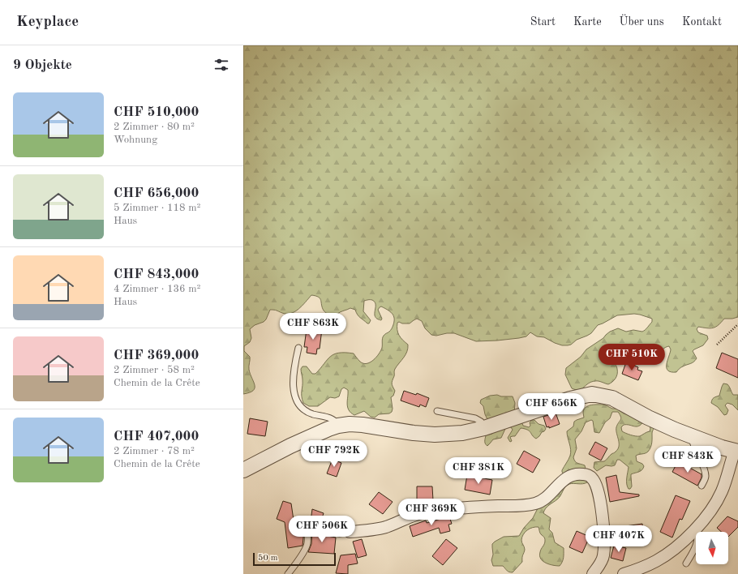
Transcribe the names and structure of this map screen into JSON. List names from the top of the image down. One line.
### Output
{"scale_bar":"50 m","north":"bottom","page":{"header":"Keyplace","nav":["Start","Karte","Über uns","Kontakt"],"heading":"9 Objekte","list":[{"name":"CHF 510,000","note":"2 Zimmer · 80 m² · Wohnung"},{"name":"CHF 656,000","note":"5 Zimmer · 118 m² · Haus"},{"name":"CHF 843,000","note":"4 Zimmer · 136 m² · Haus"},{"name":"CHF 369,000","note":"2 Zimmer · 58 m² · Chemin de la Crête"},{"name":"CHF 407,000","note":"2 Zimmer · 78 m² · Chemin de la Crête"}],"price":["CHF 863K","CHF 510K","CHF 656K","CHF 792K","CHF 843K","CHF 381K","CHF 369K","CHF 506K","CHF 407K"],"scale":"50 m"}}
